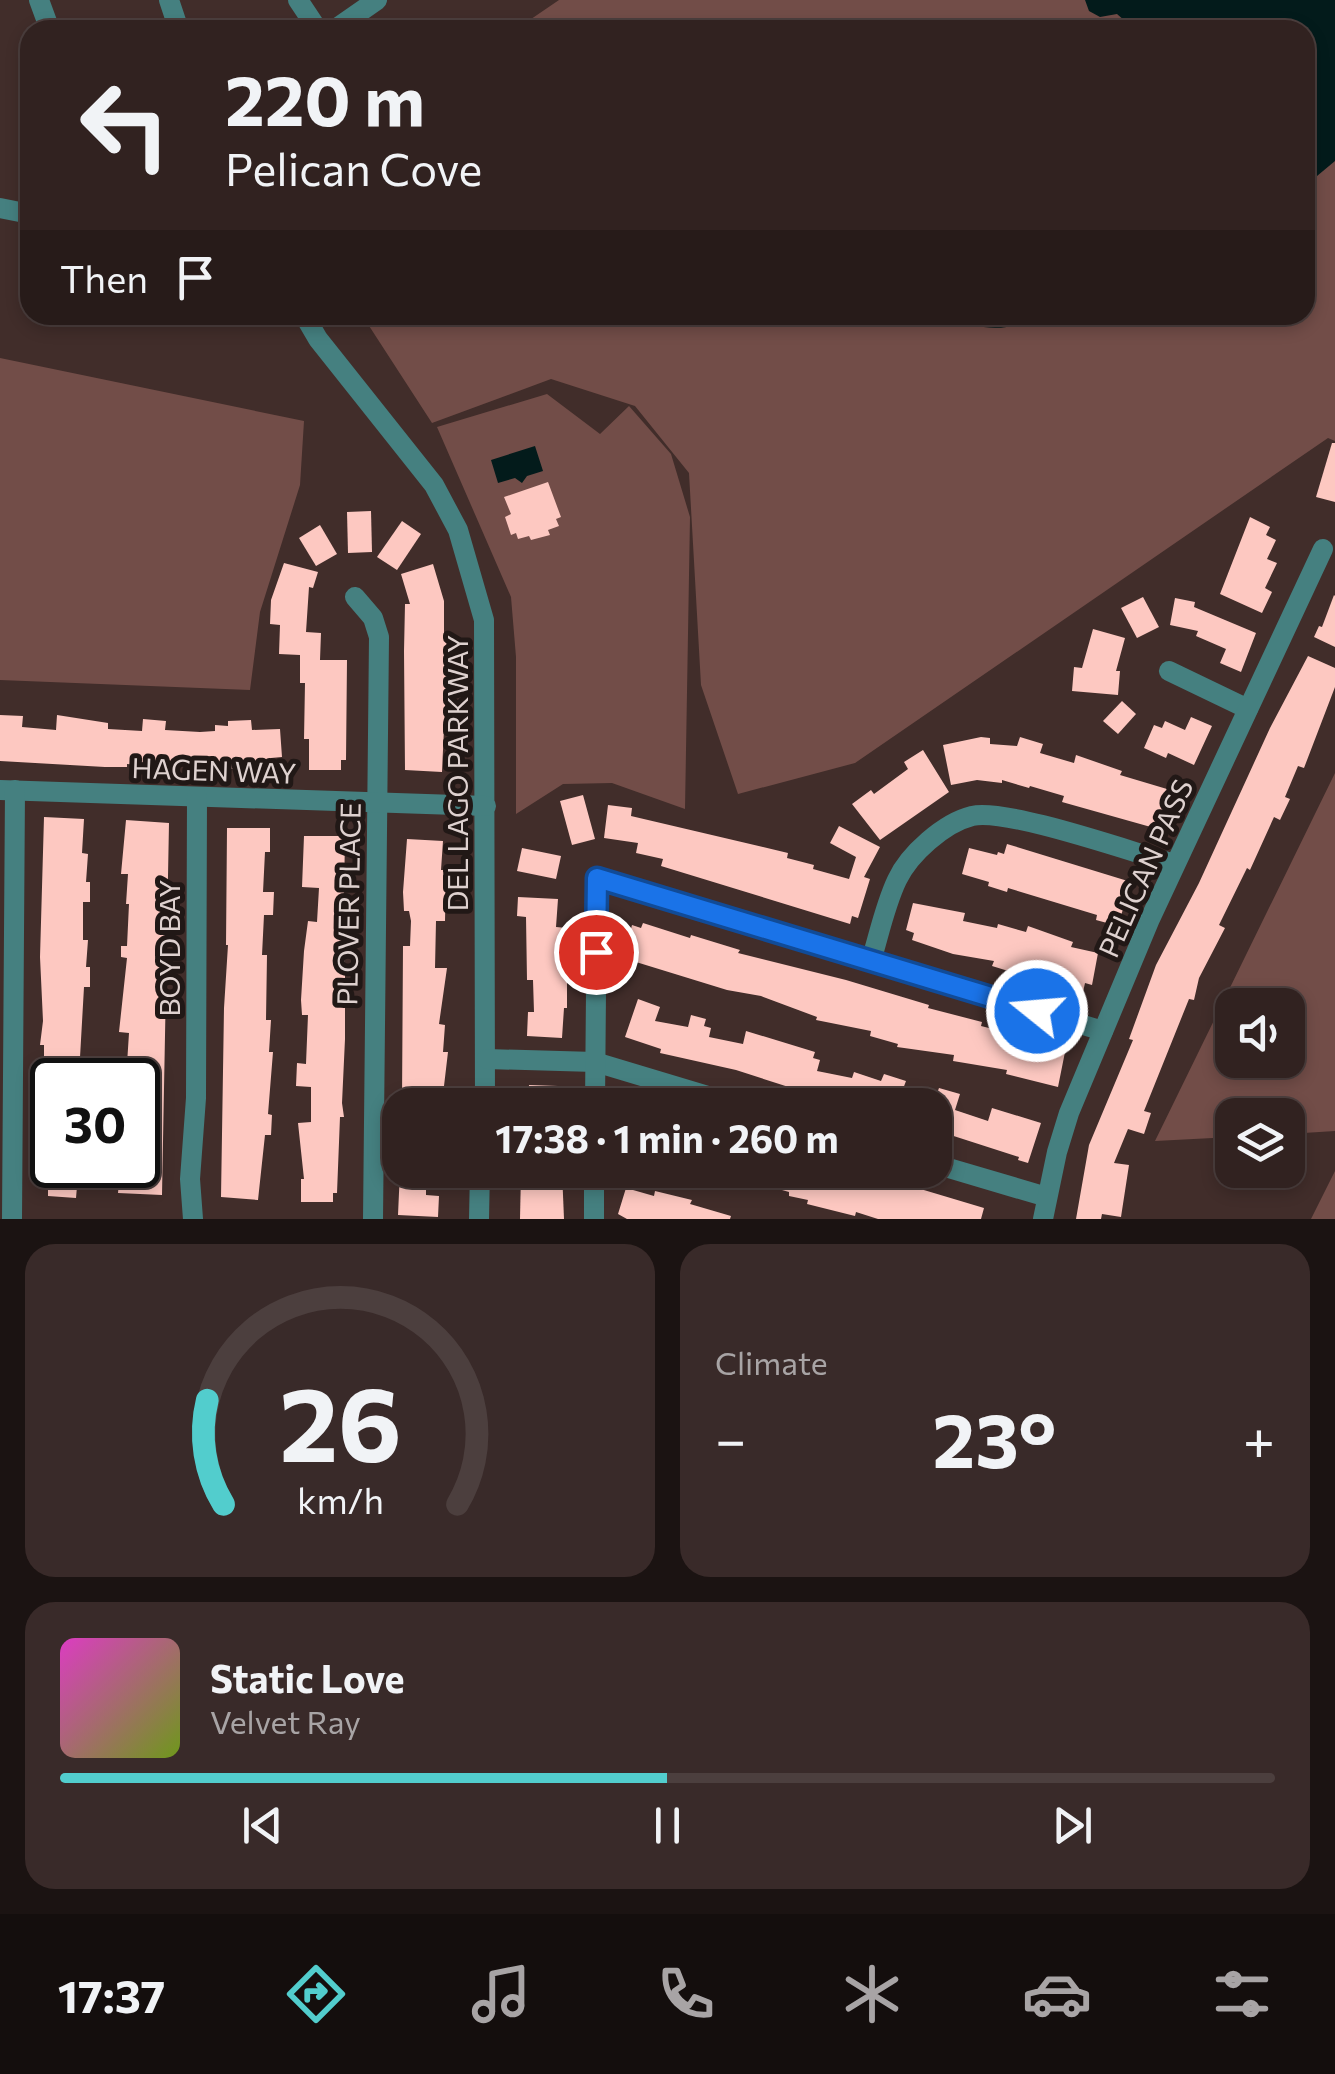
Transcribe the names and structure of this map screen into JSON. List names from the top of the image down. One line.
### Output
{"streets":{"street":["HAGEN WAY","DEL LAGO PARKWAY","PELICAN PASS","PLOVER PLACE","BOYD BAY"]},"crossings":[["HAGEN WAY","DEL LAGO PARKWAY"],["HAGEN WAY","PLOVER PLACE"],["HAGEN WAY","BOYD BAY"]],"page":{"turn":["220 m","Pelican Cove"],"then":"Then","limit":"30","trip":"17:38 · 1 min · 260 m","tile":"Climate","heat":["−","23°","+"],"song":["Static Love","Velvet Ray"],"tabs":"17:37","gauge":["26","km/h"]}}
